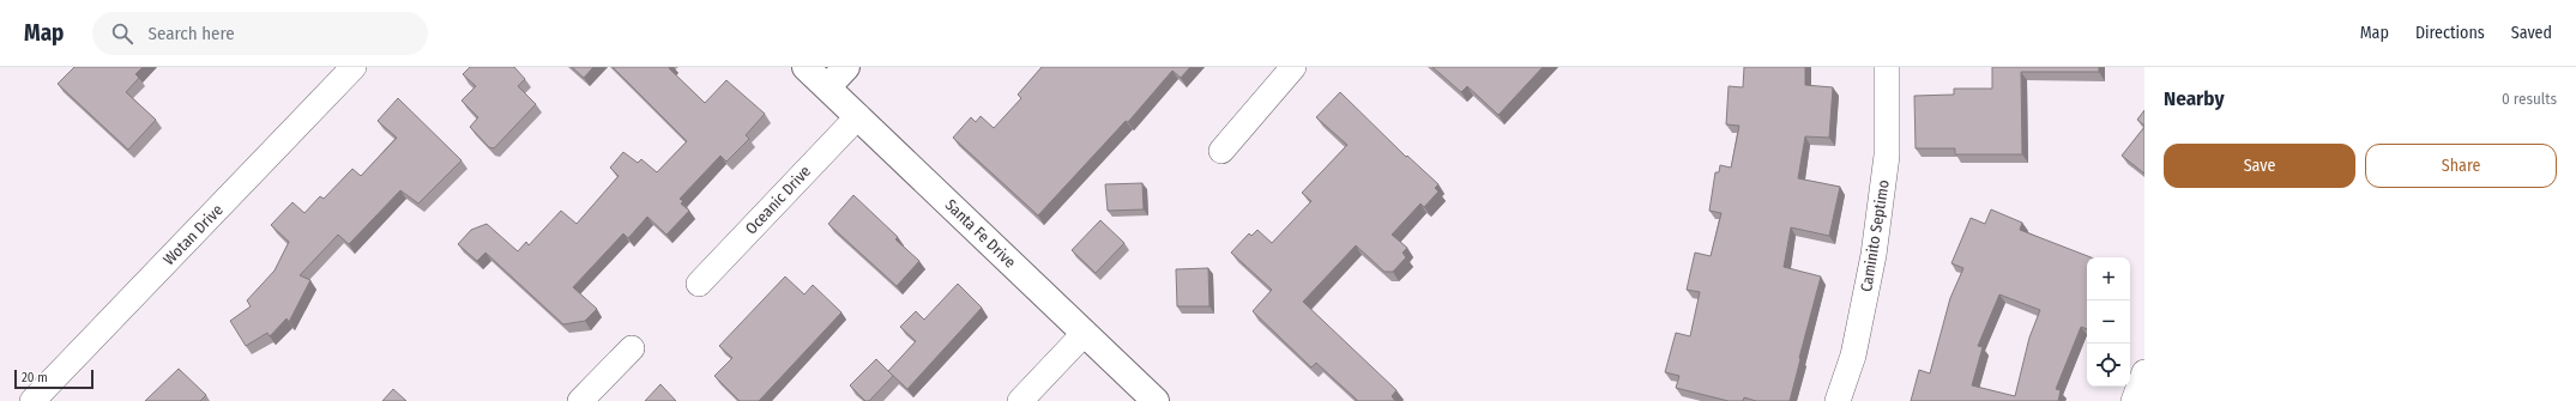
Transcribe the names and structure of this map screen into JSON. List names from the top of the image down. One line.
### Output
{"streets":{"main road":["Santa Fe Drive"],"street":["Oceanic Drive","Wotan Drive","Caminito Septimo"]},"crossings":[["Oceanic Drive","Santa Fe Drive"]],"scale_bar":"20 m","page":{"header":"Map","search":"Search here","nav":["Map","Directions","Saved"],"heading":["Nearby","0 results"],"buttons":["Save","Share"],"map_buttons":["+","−"],"scale":"20 m"}}
